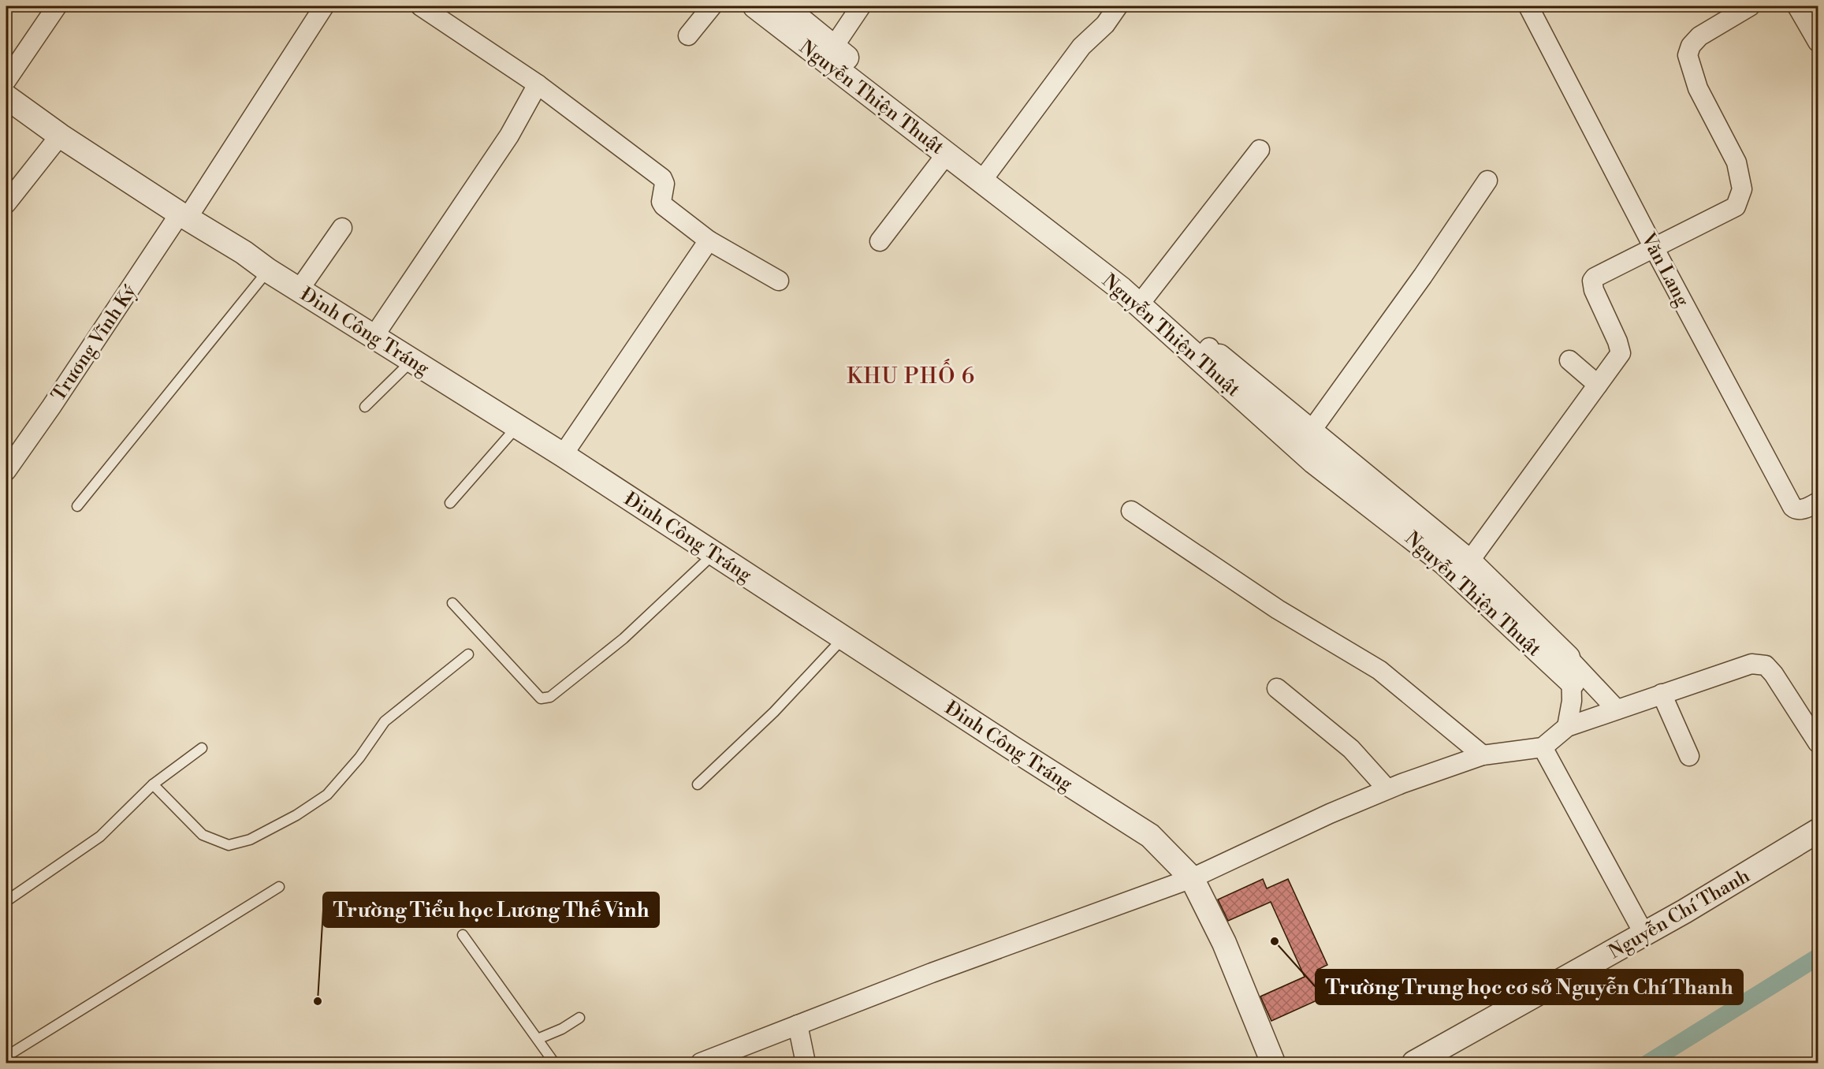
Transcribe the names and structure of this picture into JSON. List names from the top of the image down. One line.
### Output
{"streets":{"street":["Nguyễn Thiện Thuật","Văn Lang","Đinh Công Tráng","Trương Vĩnh Ký","Nguyễn Chí Thanh"]},"crossings":[["Đinh Công Tráng","Trương Vĩnh Ký"]],"districts":["KHU PHỐ 6"],"places":["Trường Trung học cơ sở Nguyễn Chí Thanh","Trường Tiểu học Lương Thế Vinh"]}
